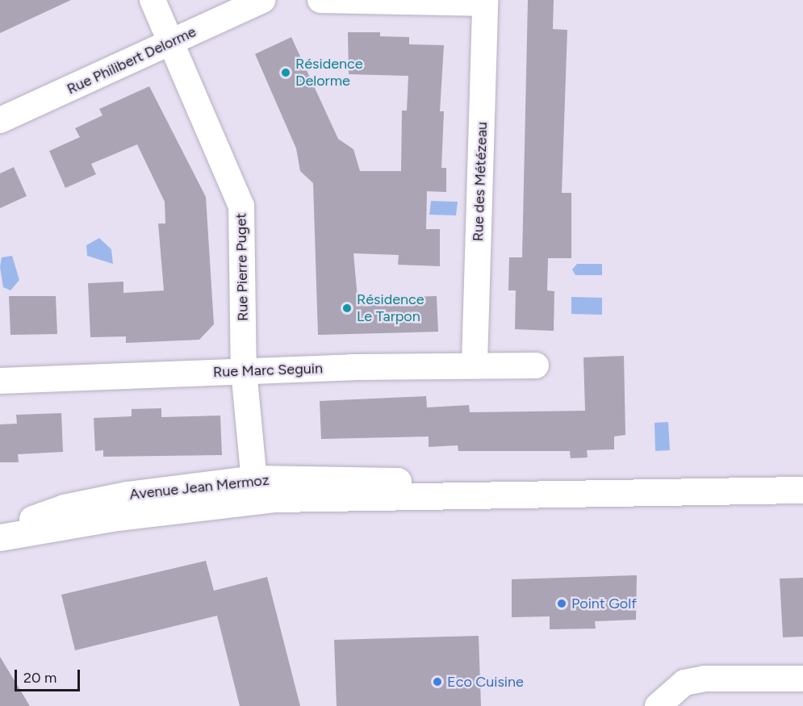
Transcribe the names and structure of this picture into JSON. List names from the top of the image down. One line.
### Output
{"streets":{"street":["Rue Philibert Delorme","Rue des Métézeau","Rue Pierre Puget","Rue Marc Seguin","Avenue Jean Mermoz"]},"crossings":[["Rue Philibert Delorme","Rue Pierre Puget"],["Rue des Métézeau","Rue Marc Seguin"],["Rue Pierre Puget","Rue Marc Seguin"],["Rue Pierre Puget","Avenue Jean Mermoz"]],"places":["Résidence Delorme","Résidence Le Tarpon","Point Golf","Eco Cuisine"],"scale_bar":"20 m"}
